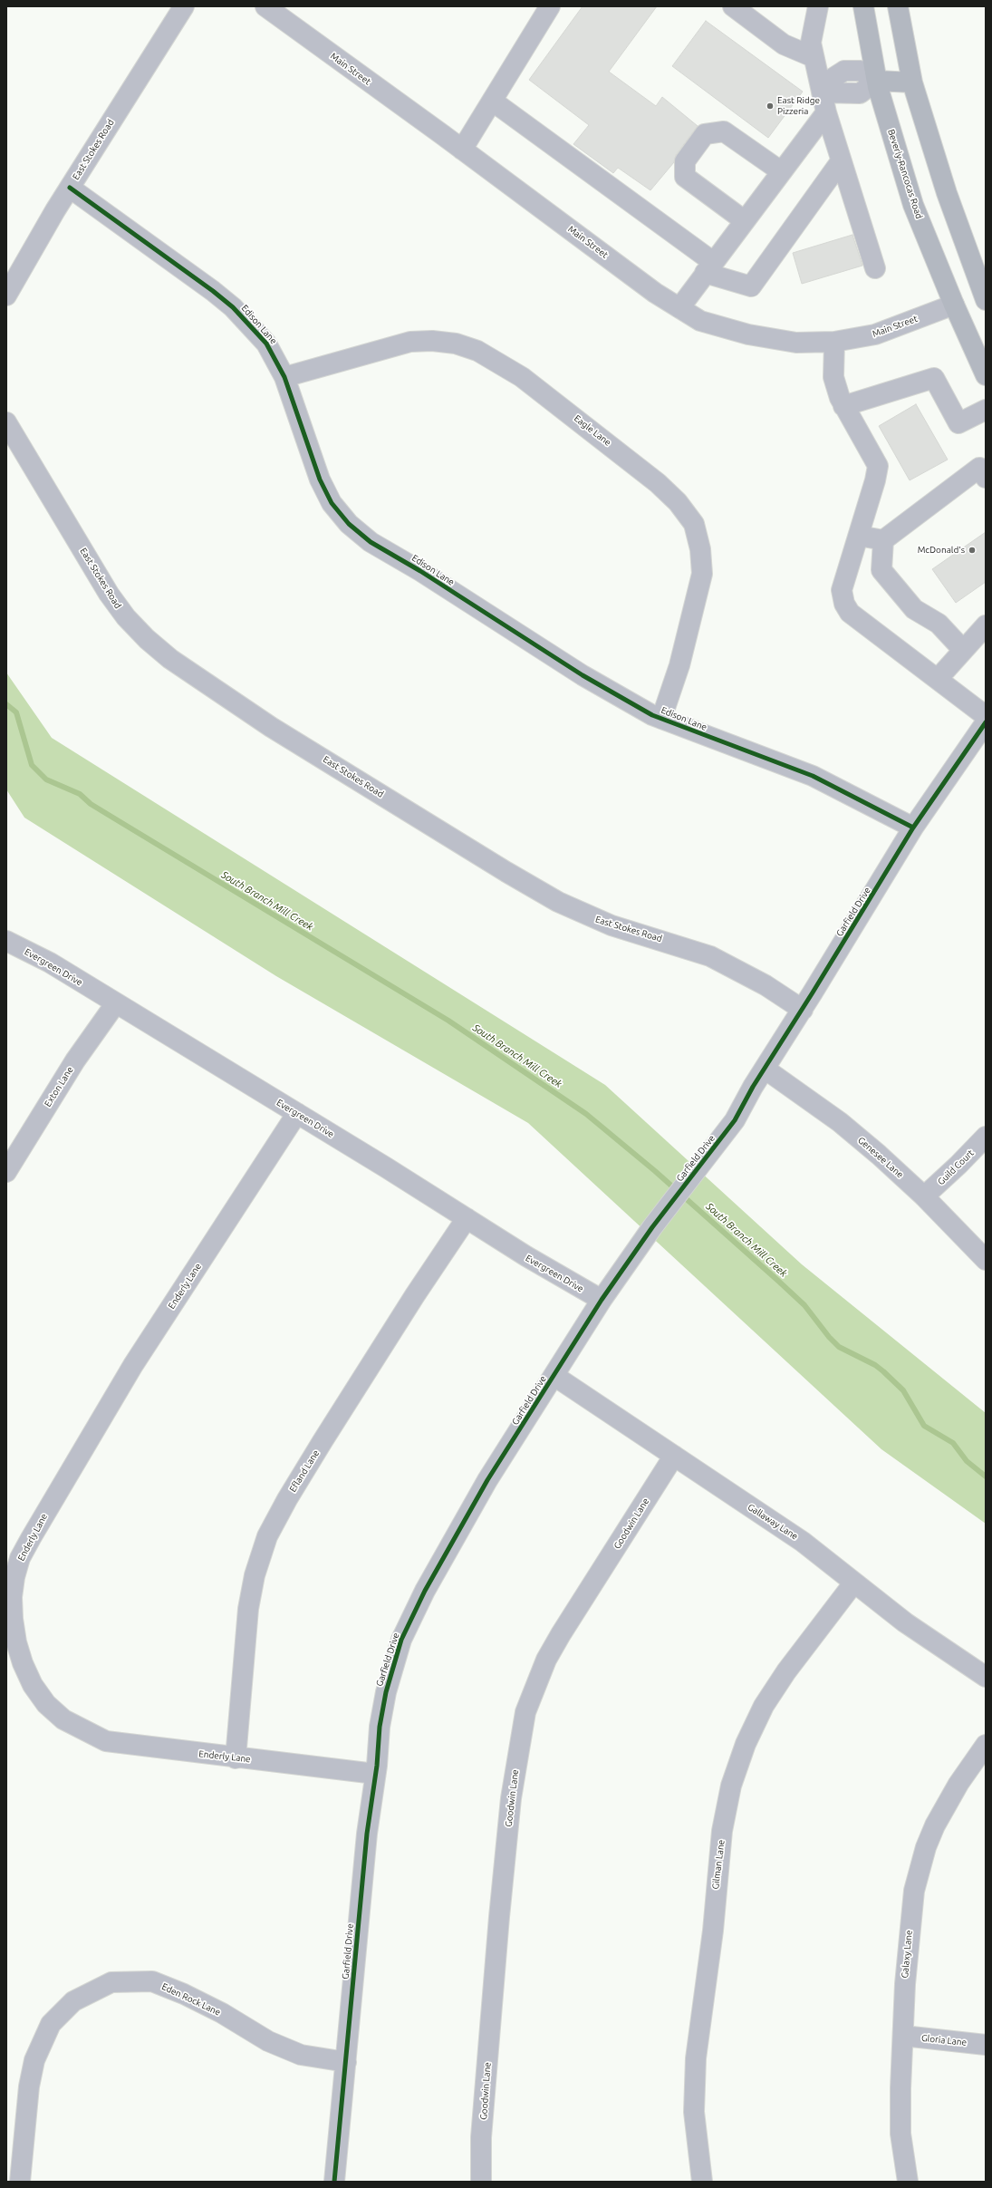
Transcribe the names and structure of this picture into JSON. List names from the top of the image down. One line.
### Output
{"streets":{"main road":["Beverly-Rancocas Road"],"street":["Main Street","East Stokes Road","Edison Lane","Eagle Lane","Garfield Drive","Evergreen Drive","Exton Lane","Genesee Lane","Guild Court","Enderly Lane","Efland Lane","Gallaway Lane","Goodwin Lane","Gilman Lane","Galaxy Lane","Eden Rock Lane","Gloria Lane"]},"crossings":[["Main Street","Beverly-Rancocas Road"],["East Stokes Road","Edison Lane"],["East Stokes Road","Garfield Drive"],["Edison Lane","Eagle Lane"],["Edison Lane","Garfield Drive"],["Garfield Drive","Evergreen Drive"],["Garfield Drive","Genesee Lane"],["Garfield Drive","Enderly Lane"],["Garfield Drive","Gallaway Lane"],["Garfield Drive","Eden Rock Lane"],["Evergreen Drive","Exton Lane"],["Evergreen Drive","Enderly Lane"],["Evergreen Drive","Efland Lane"],["Genesee Lane","Guild Court"],["Enderly Lane","Efland Lane"],["Gallaway Lane","Goodwin Lane"],["Gallaway Lane","Gilman Lane"],["Galaxy Lane","Gloria Lane"]],"water":["South Branch Mill Creek"],"places":["East Ridge Pizzeria","McDonald's"]}
